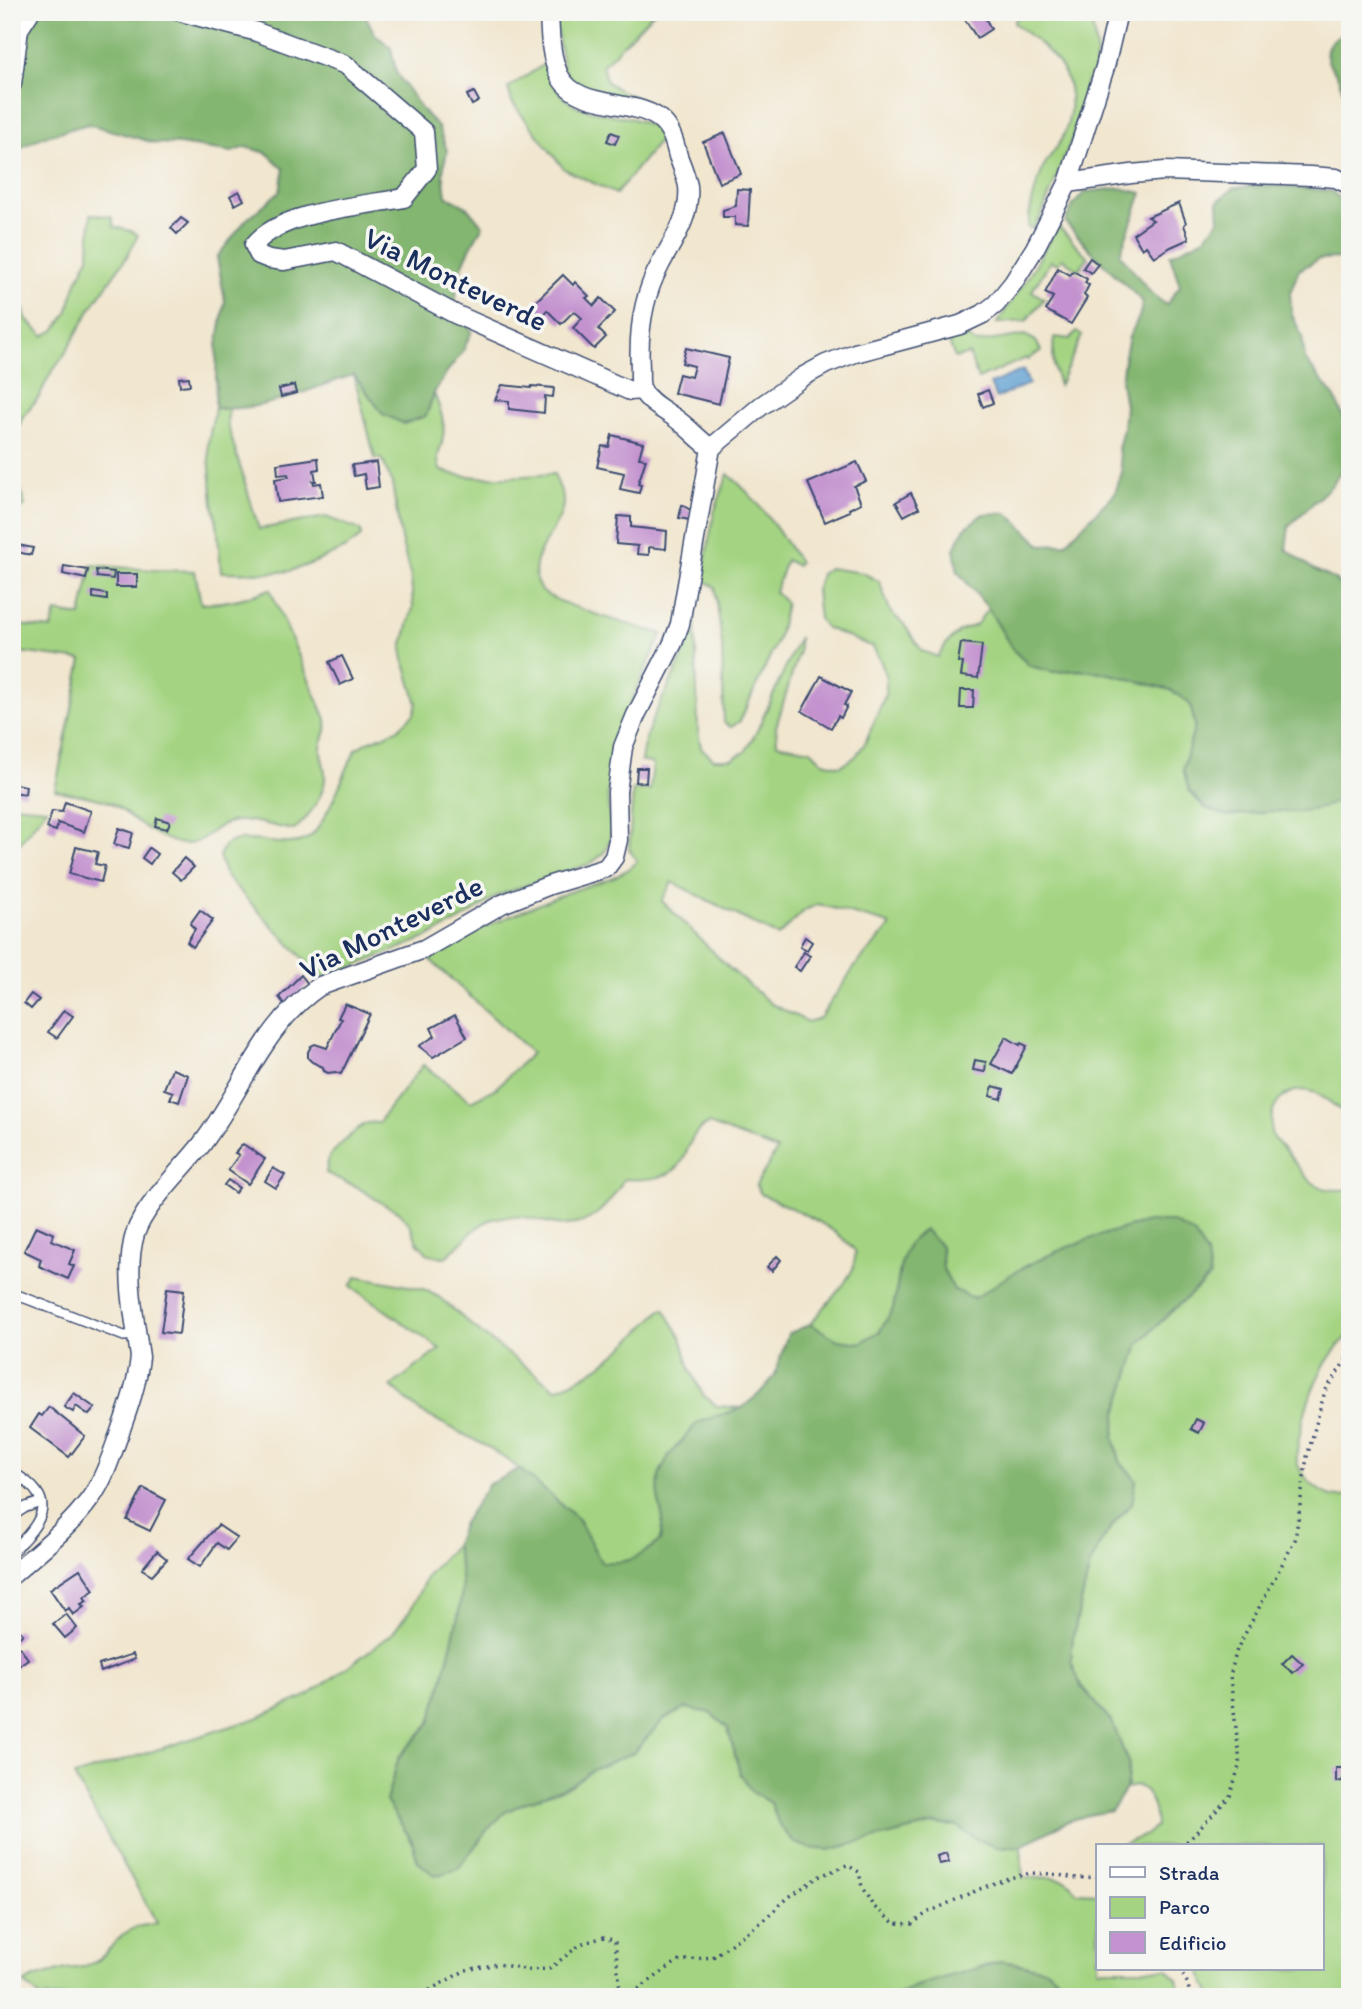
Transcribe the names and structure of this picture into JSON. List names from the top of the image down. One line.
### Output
{"streets":{"street":["Via Monteverde"]},"legend":["Strada","Parco","Edificio"]}
